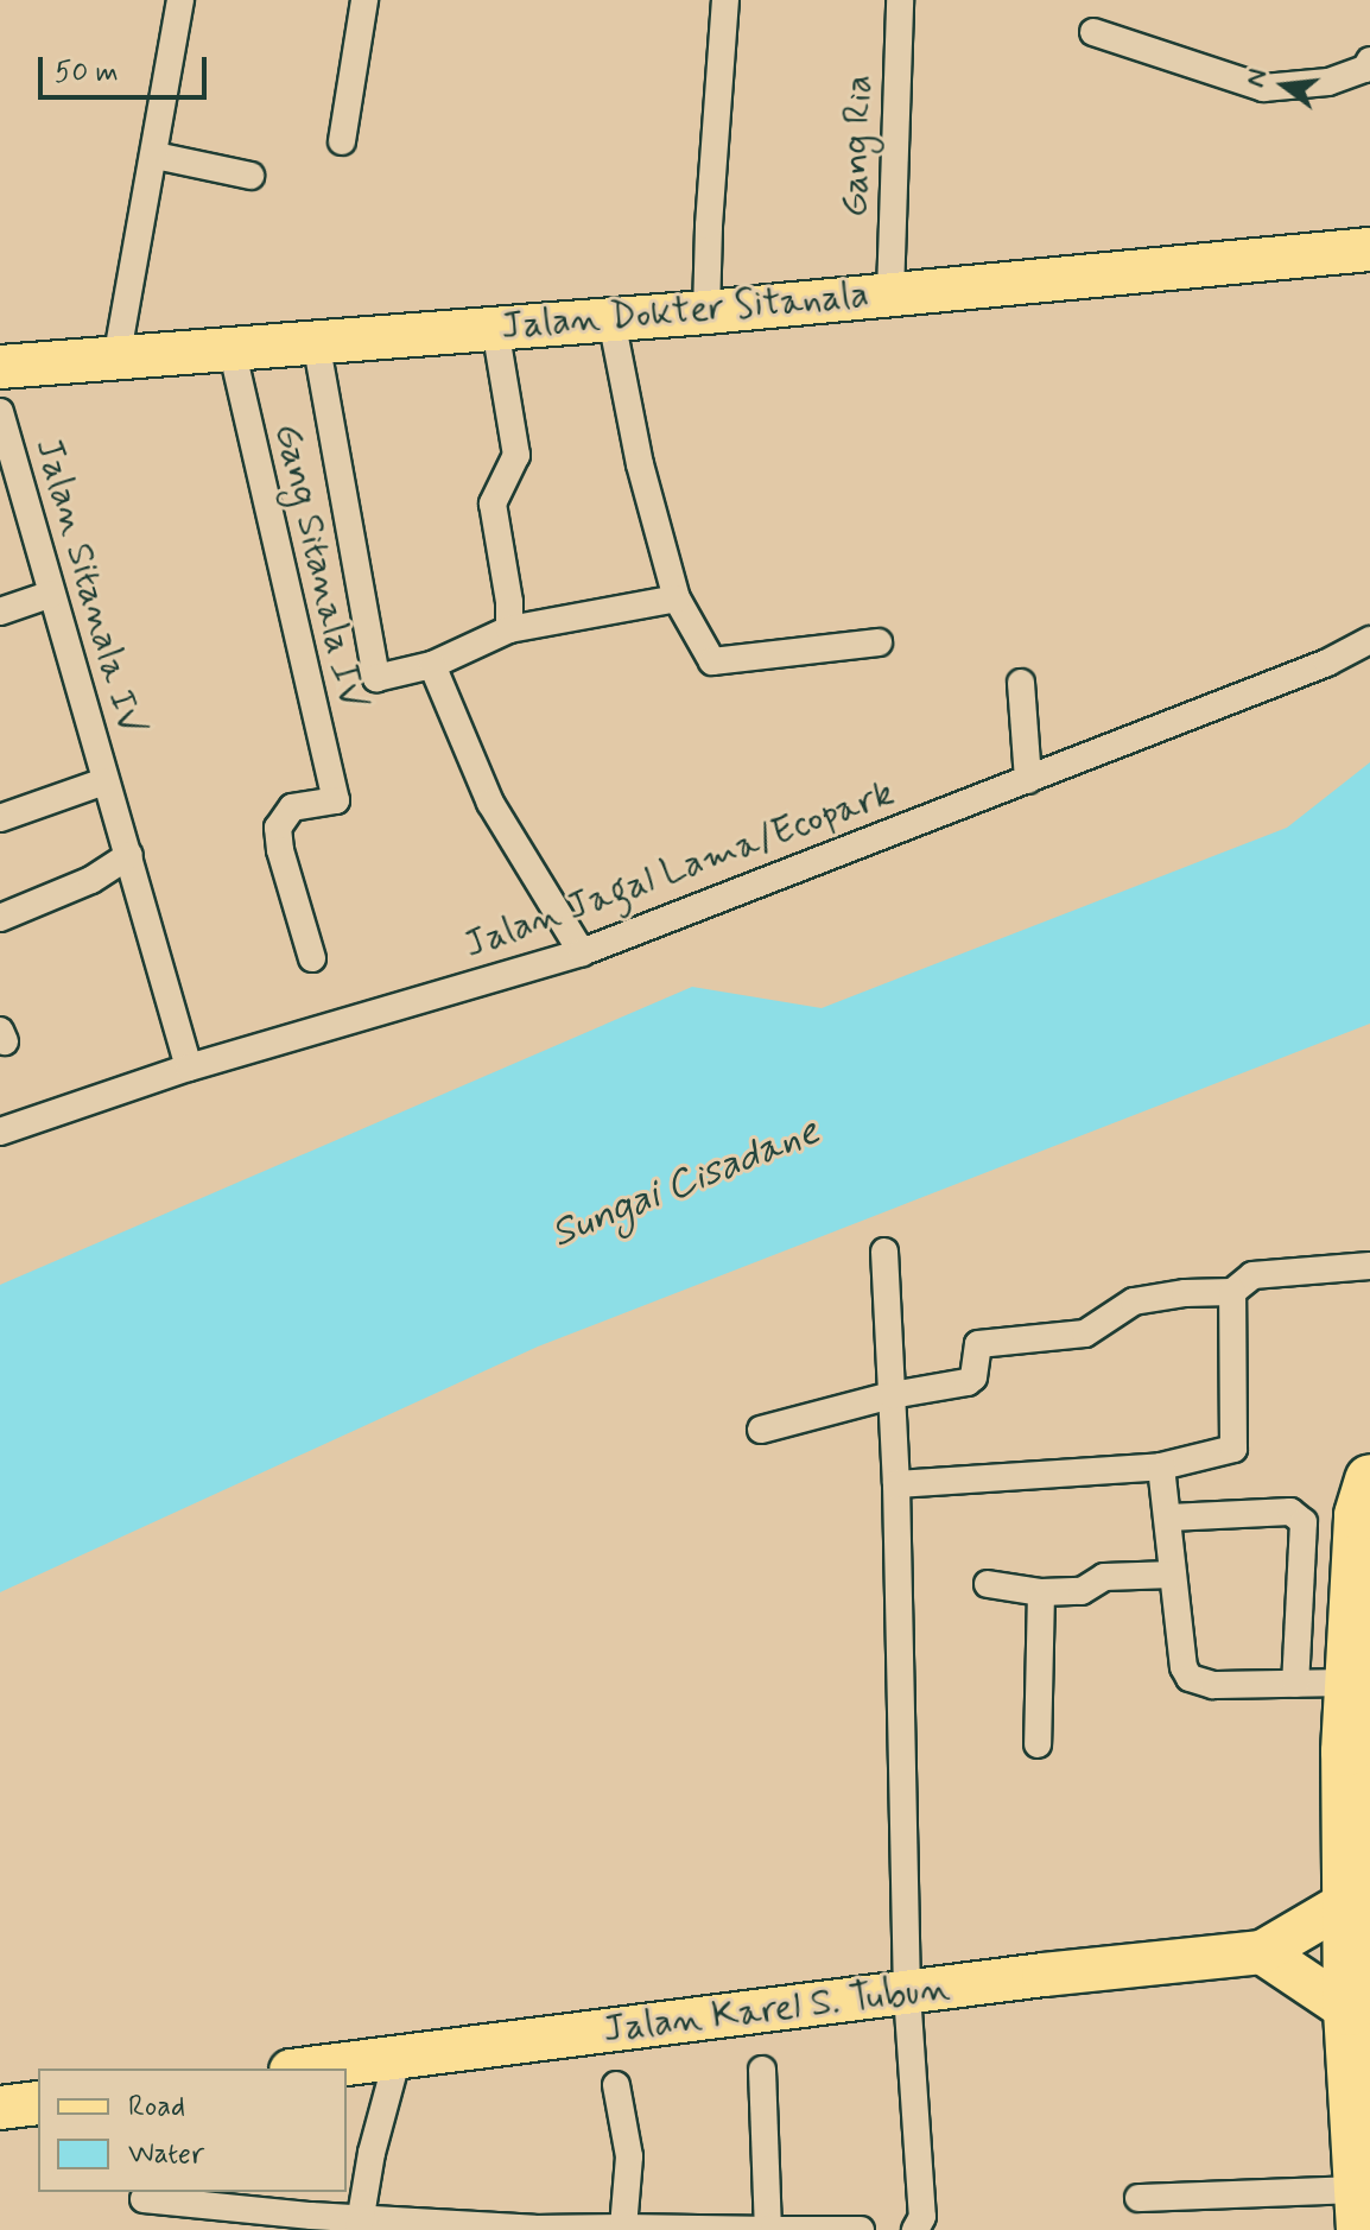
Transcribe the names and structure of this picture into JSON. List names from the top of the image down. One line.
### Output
{"streets":{"main road":["Jalan Dokter Sitanala","Jalan Karel S. Tubun"],"street":["Gang Ria","Gang Sitanala IV","Jalan Sitanala IV","Jalan Jagal Lama/Ecopark"]},"crossings":[["Gang Ria","Jalan Dokter Sitanala"],["Jalan Dokter Sitanala","Gang Sitanala IV"],["Jalan Sitanala IV","Jalan Jagal Lama/Ecopark"]],"water":["Sungai Cisadane"],"legend":["Road","Water"],"scale_bar":"50 m","north":"left"}
